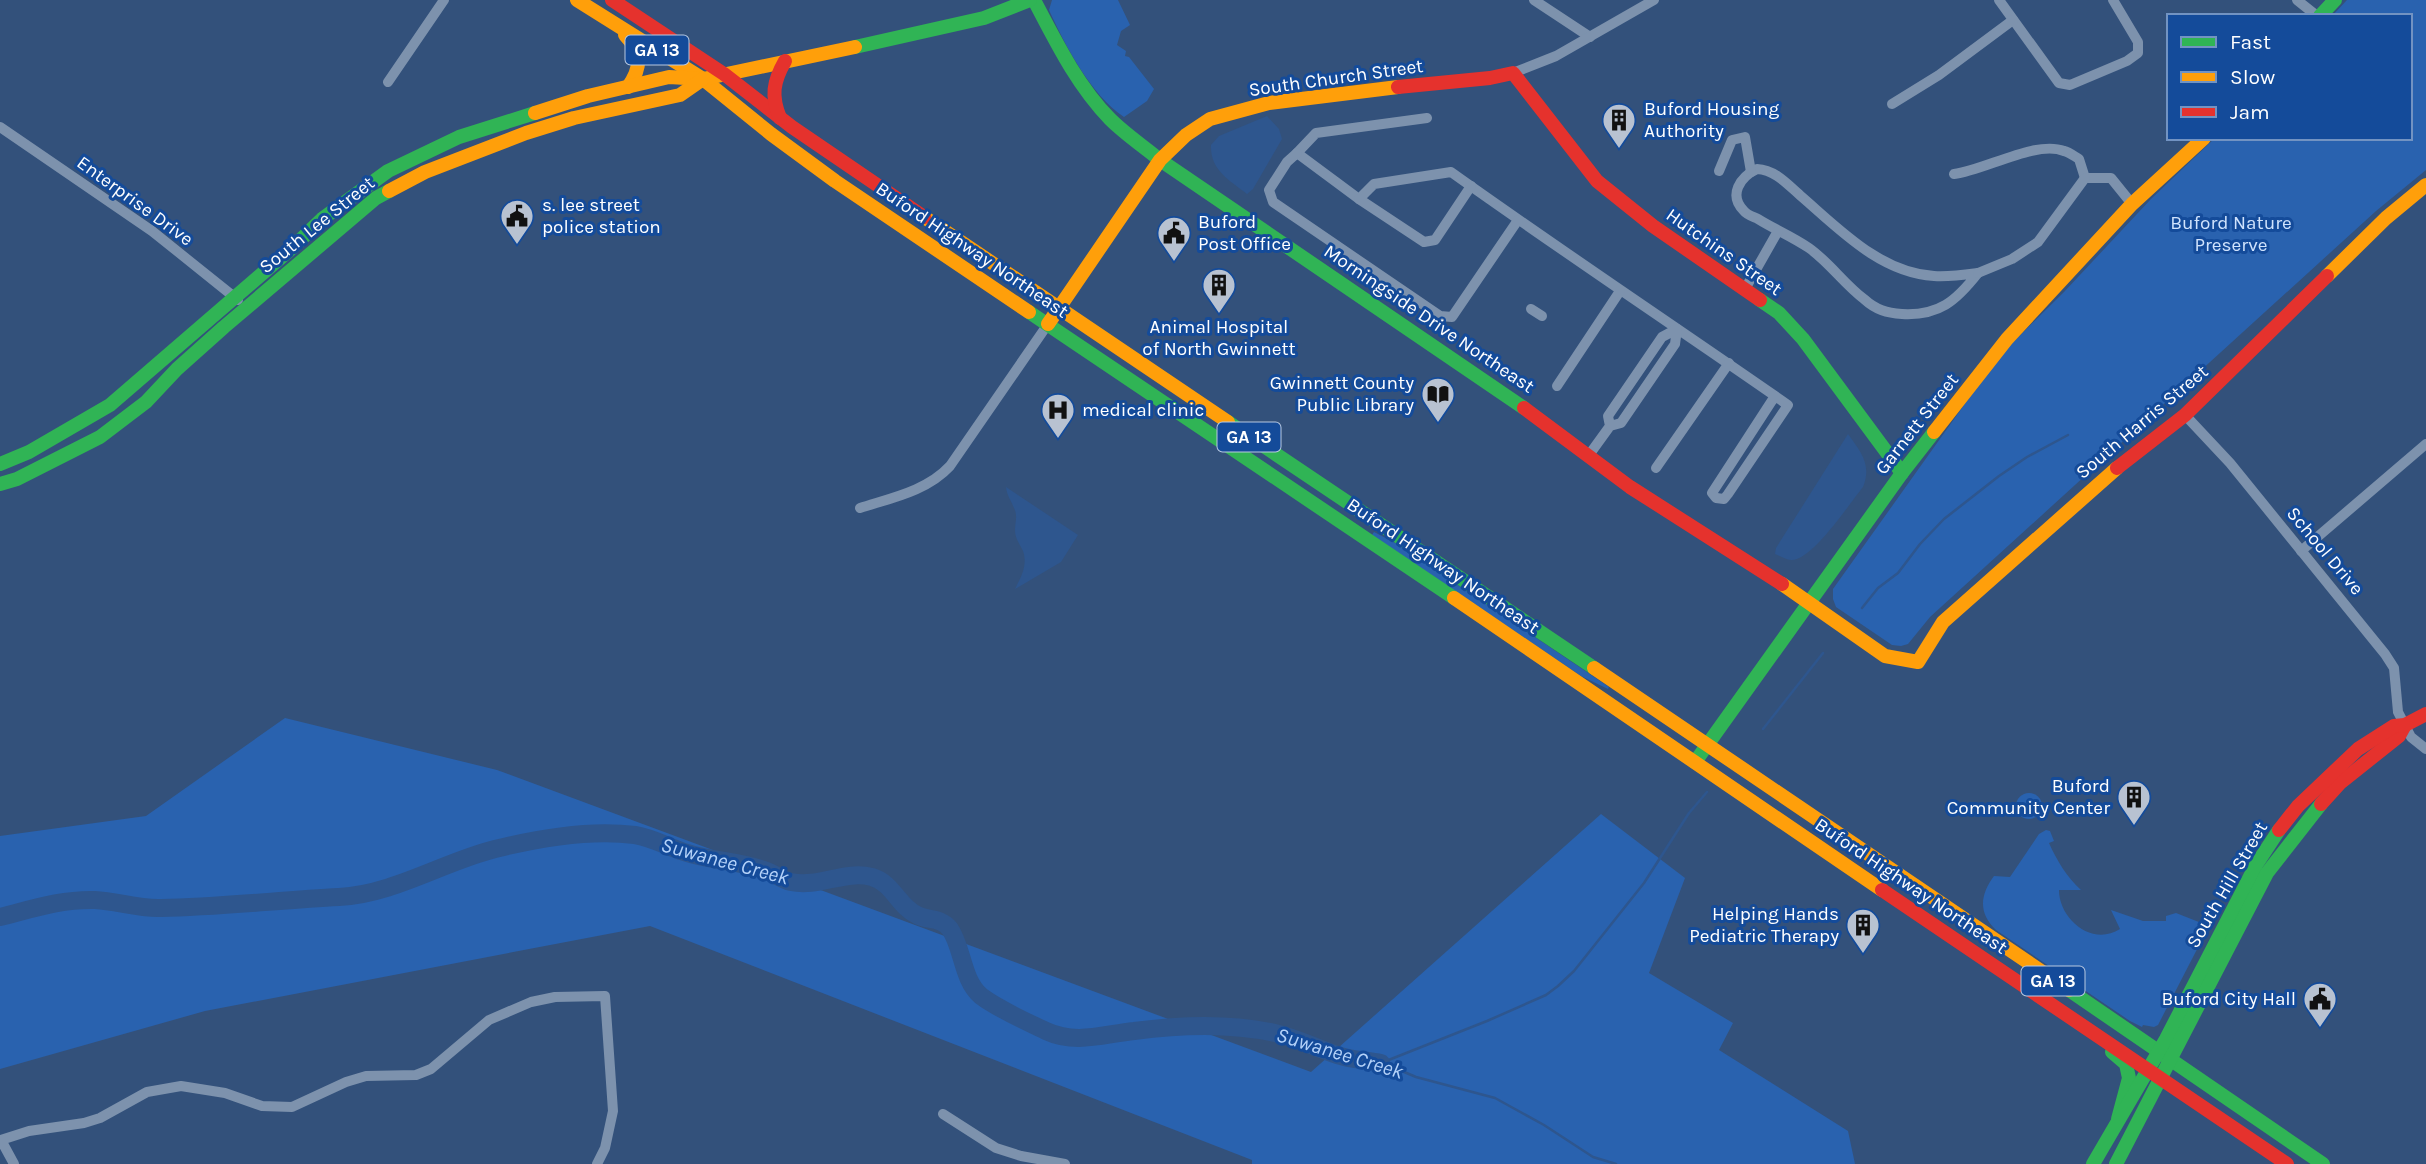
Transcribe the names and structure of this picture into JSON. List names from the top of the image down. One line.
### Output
{"streets":{"main road":["GA 13","South Church Street","South Lee Street","Buford Highway Northeast","Hutchins Street","Morningside Drive Northeast","South Harris Street","Garnett Street","South Hill Street"],"street":["Enterprise Drive","School Drive"]},"crossings":[["GA 13","South Lee Street"],["GA 13","Buford Highway Northeast"],["South Church Street","Buford Highway Northeast"],["South Church Street","Hutchins Street"],["South Church Street","Morningside Drive Northeast"],["Enterprise Drive","South Lee Street"],["South Lee Street","Buford Highway Northeast"],["South Lee Street","Morningside Drive Northeast"],["Buford Highway Northeast","Garnett Street"],["Buford Highway Northeast","South Hill Street"],["Hutchins Street","Garnett Street"],["Morningside Drive Northeast","South Harris Street"],["Morningside Drive Northeast","Garnett Street"],["South Harris Street","School Drive"],["School Drive","South Hill Street"]],"water":["Suwanee Creek"],"parks":["Buford Nature Preserve"],"places":{"building":["Buford Housing Authority","Animal Hospital of North Gwinnett","Buford Community Center","Helping Hands Pediatric Therapy"],"public building":["s. lee street police station","Buford Post Office","Buford City Hall"],"library":["Gwinnett County Public Library"],"hospital":["medical clinic"]},"legend":["Fast","Slow","Jam"]}
